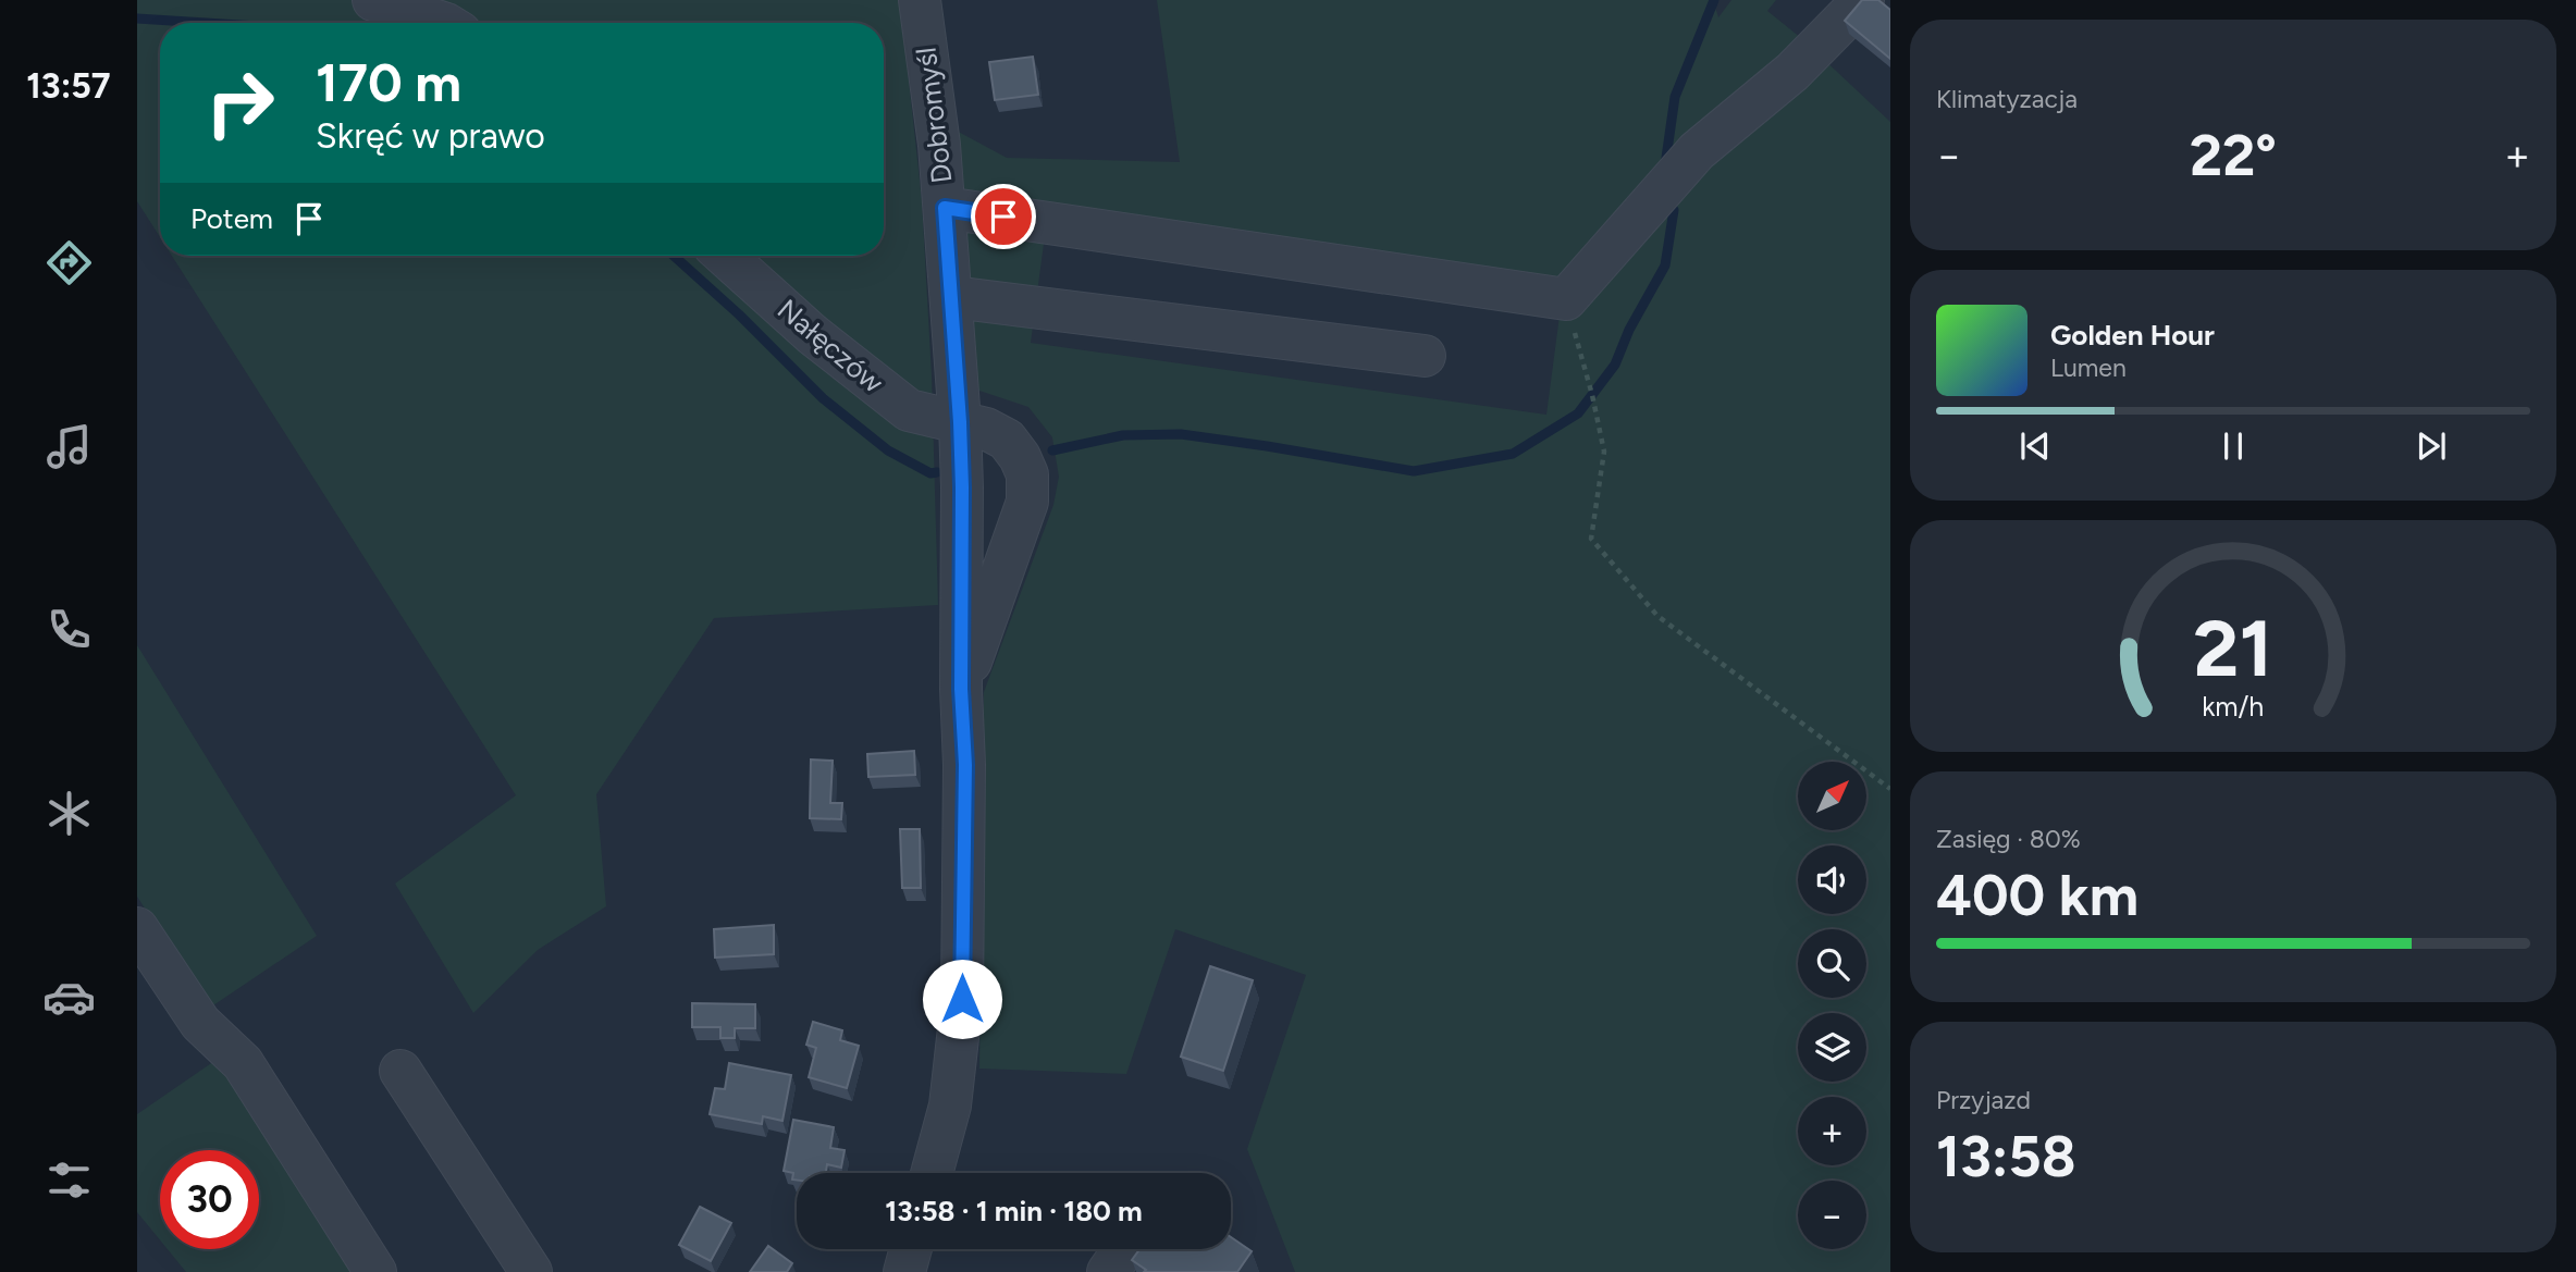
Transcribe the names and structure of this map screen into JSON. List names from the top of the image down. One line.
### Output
{"streets":{"street":["Dobromyśl","Nałęczów"]},"crossings":[["Dobromyśl","Nałęczów"]],"north":"top right","page":{"tabs":"13:57","tile":["Klimatyzacja",["Zasięg · 80%","400 km"],["Przyjazd","13:58"]],"turn":["170 m","Skręć w prawo"],"heat":["−","22°","+"],"then":"Potem","song":["Golden Hour","Lumen"],"map_buttons":["+","−"],"limit":"30","trip":"13:58 · 1 min · 180 m","gauge":["21","km/h"]}}
